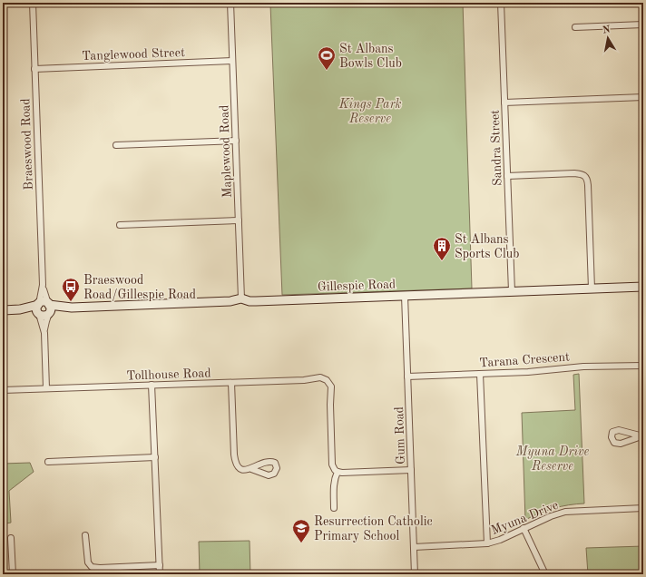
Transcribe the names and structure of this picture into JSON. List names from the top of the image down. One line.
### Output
{"streets":{"street":["Tanglewood Street","Braeswood Road","Sandra Street","Maplewood Road","Gillespie Road","Tarana Crescent","Tollhouse Road","Gum Road","Myuna Drive"]},"crossings":[["Tanglewood Street","Braeswood Road"],["Tanglewood Street","Maplewood Road"],["Braeswood Road","Gillespie Road"],["Sandra Street","Gillespie Road"],["Maplewood Road","Gillespie Road"],["Gillespie Road","Gum Road"],["Tarana Crescent","Gum Road"],["Gum Road","Myuna Drive"]],"parks":["Kings Park Reserve","Myuna Drive Reserve"],"places":{"sports":["St Albans Bowls Club"],"building":["St Albans Sports Club"],"bus stop":["Braeswood Road/Gillespie Road"],"school or university":["Resurrection Catholic Primary School"]},"north":"top"}
